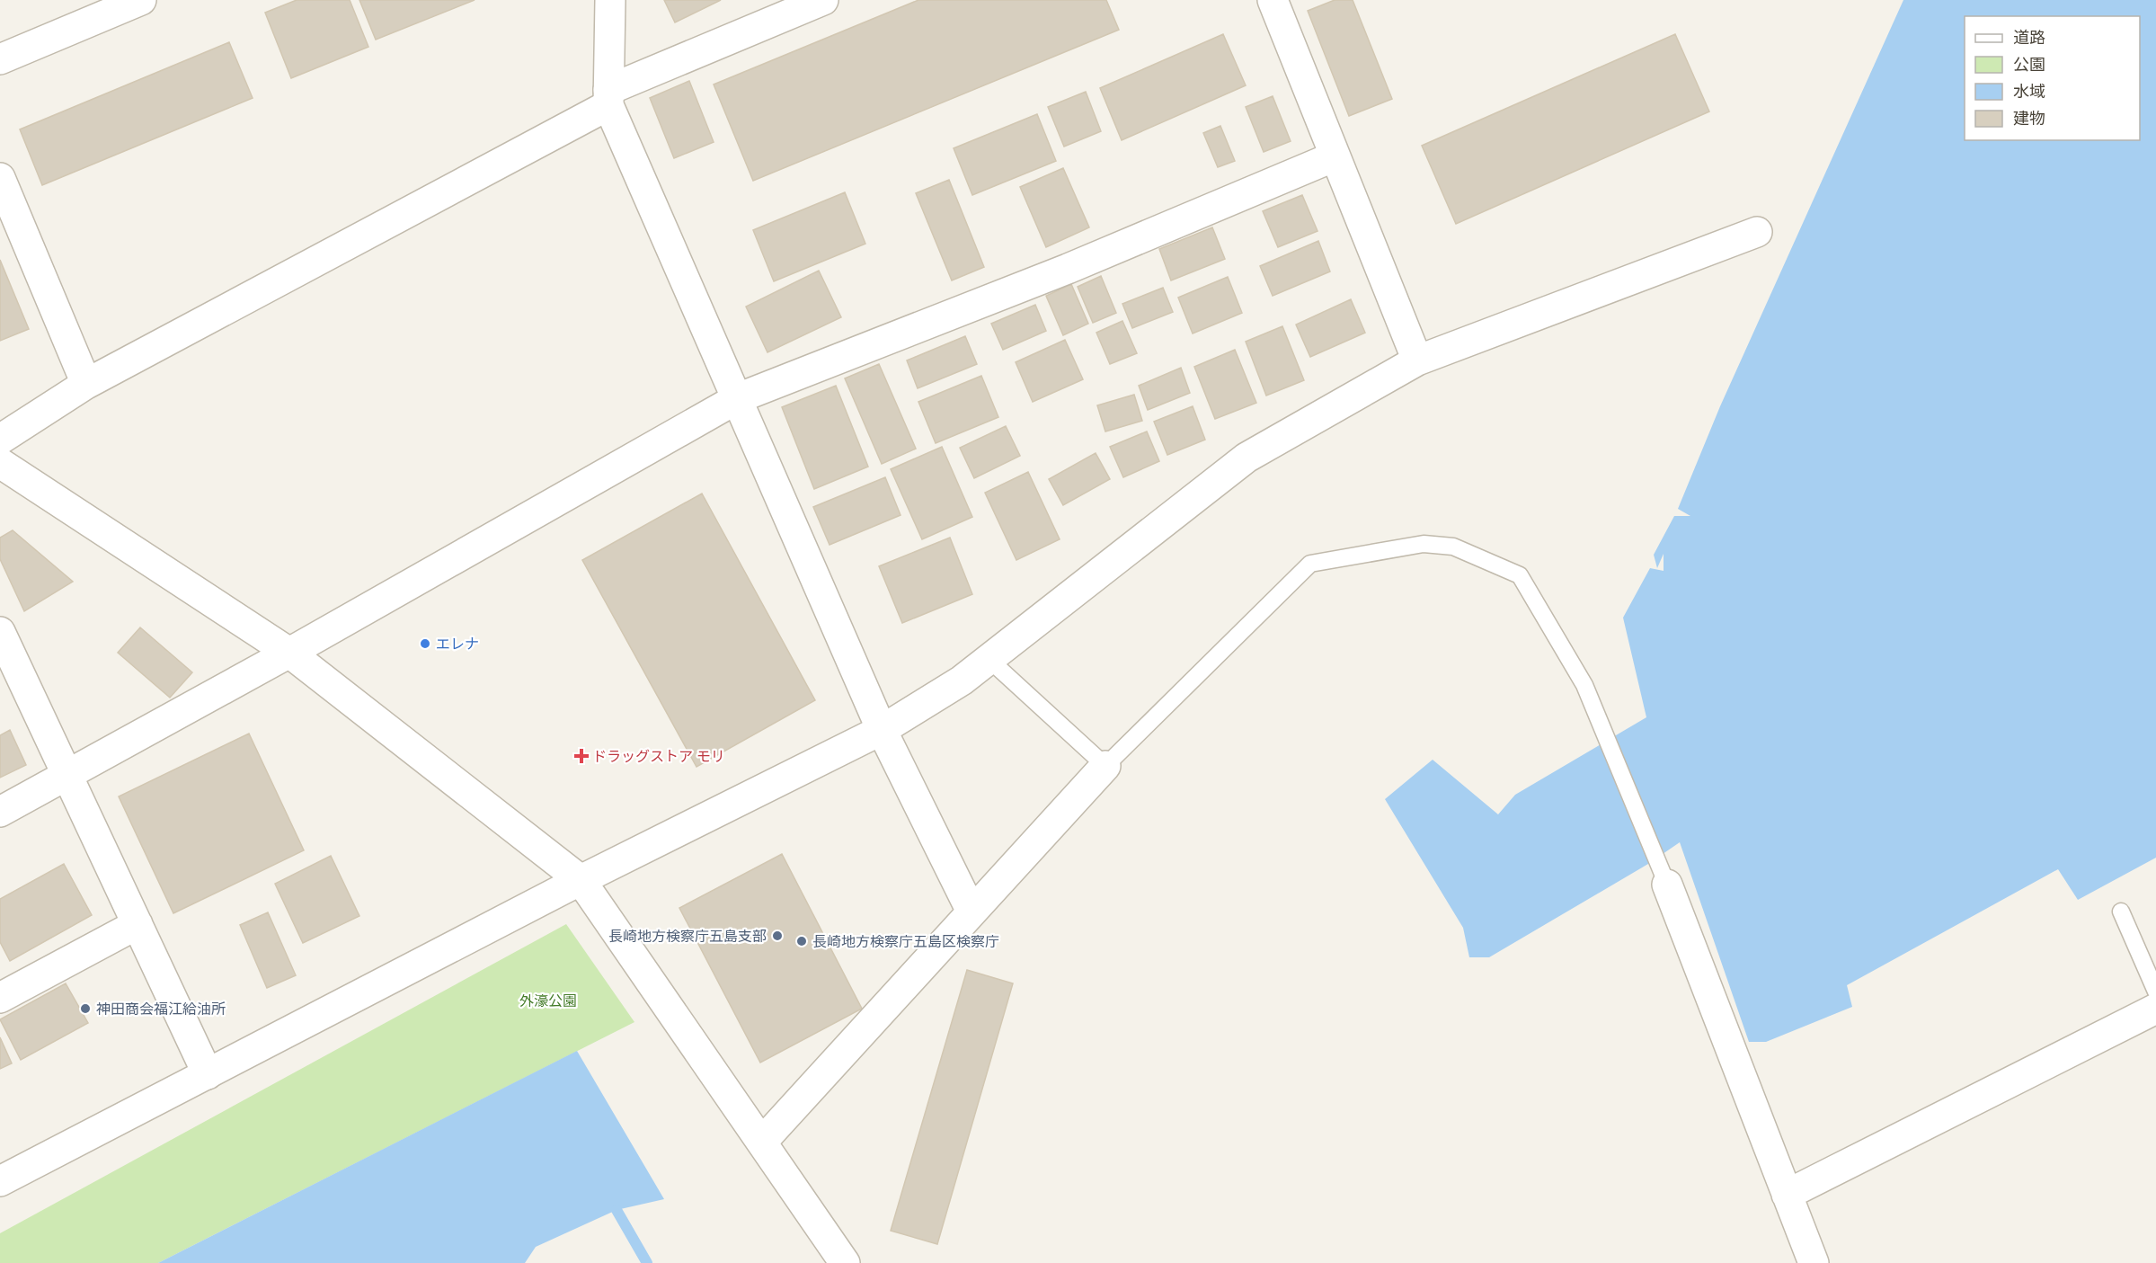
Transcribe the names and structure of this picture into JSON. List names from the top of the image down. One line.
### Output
{"parks":["外濠公園"],"places":{"other":["エレナ","長崎地方検察庁五島支部","長崎地方検察庁五島区検察庁","神田商会福江給油所"],"health":["ドラッグストア モリ"]},"legend":["道路","公園","水域","建物"]}
